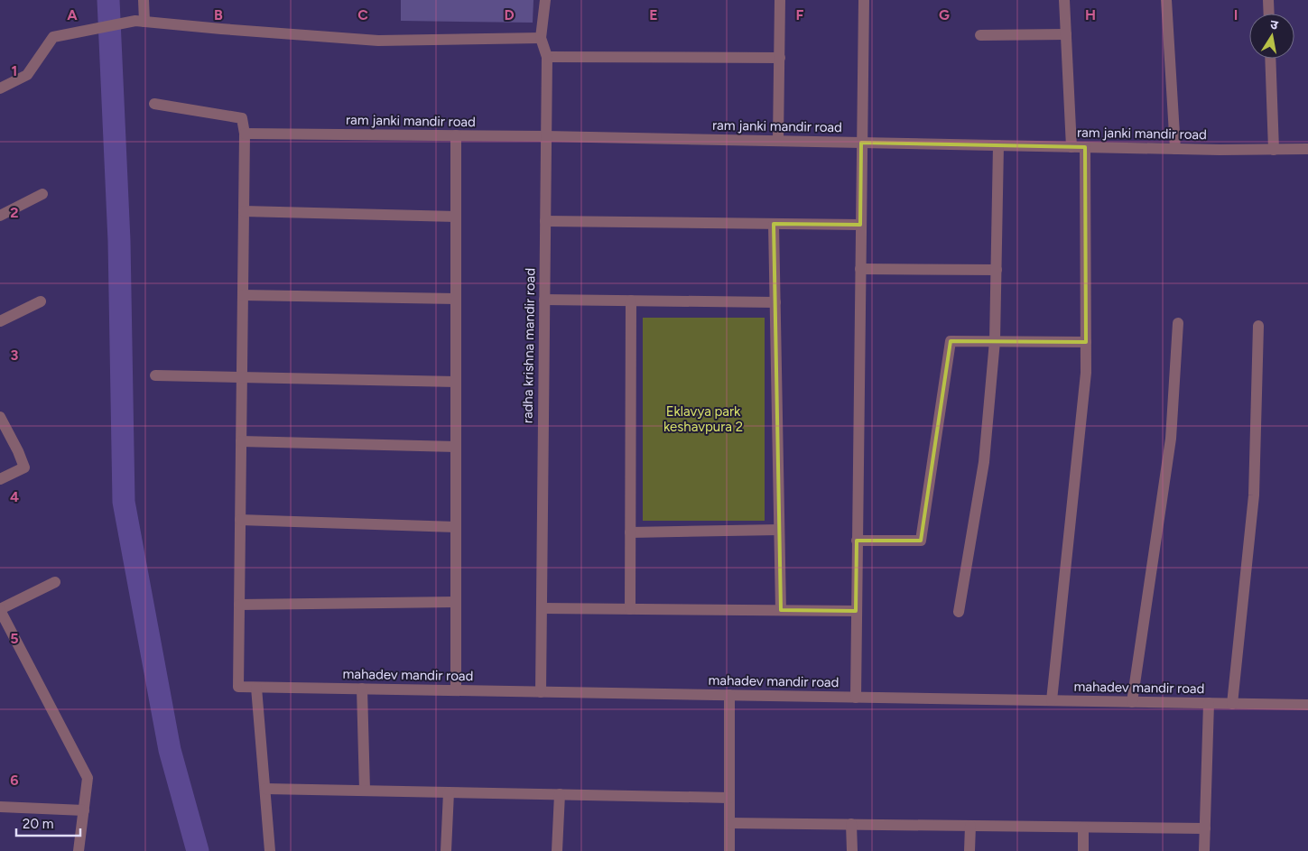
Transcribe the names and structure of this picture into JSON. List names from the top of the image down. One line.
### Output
{"streets":{"street":["ram janki mandir road","radha krishna mandir road","mahadev mandir road"]},"crossings":[["ram janki mandir road","radha krishna mandir road"],["radha krishna mandir road","mahadev mandir road"]],"parks":["Eklavya park keshavpura 2"],"scale_bar":"20 m","north":"top","grid":{"columns":["A","B","C","D","E","F","G","H","I"],"rows":["1","2","3","4","5","6"]}}
